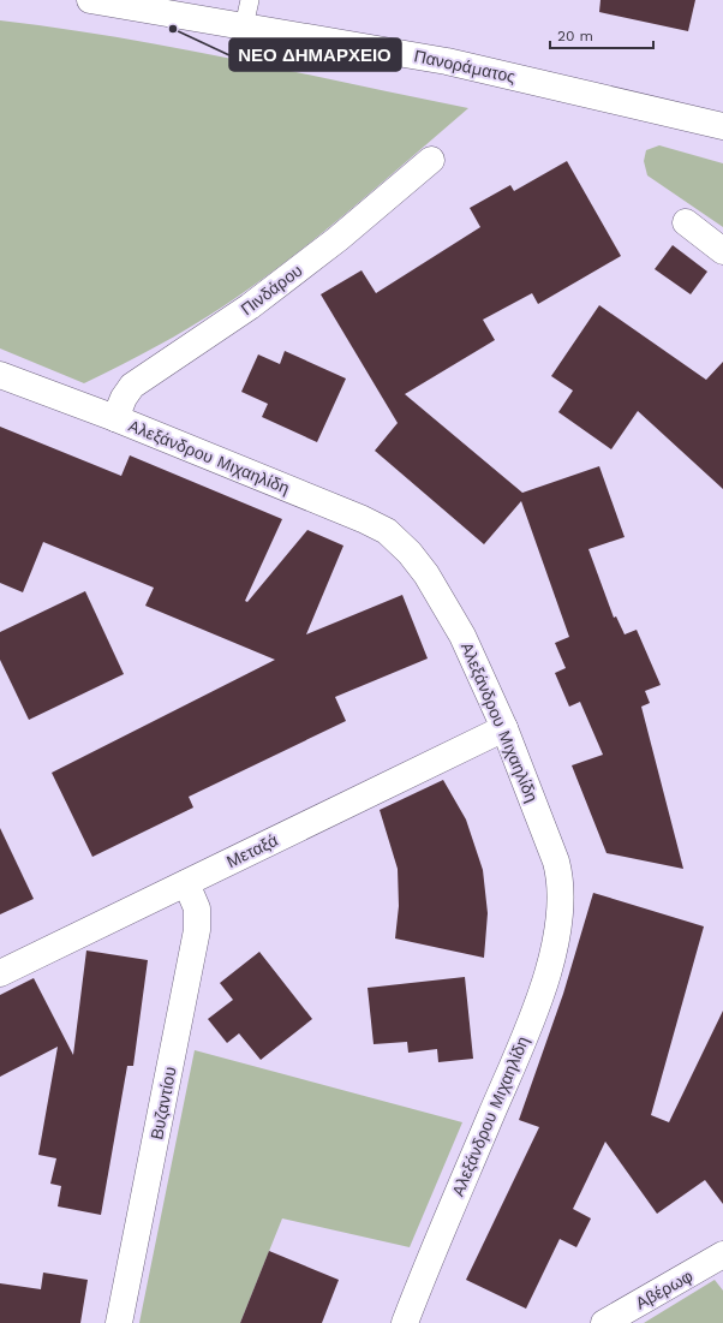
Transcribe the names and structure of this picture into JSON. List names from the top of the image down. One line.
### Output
{"streets":{"street":["Πανοράματος","Πινδάρου","Aλεξάνδρου Mιχαηλίδη","Μεταξά","Βυζαντίου","Αβέρωφ"]},"crossings":[["Πινδάρου","Aλεξάνδρου Mιχαηλίδη"],["Aλεξάνδρου Mιχαηλίδη","Μεταξά"],["Μεταξά","Βυζαντίου"]],"places":["ΝΕΟ ΔΗΜΑΡΧΕΙΟ"],"scale_bar":"20 m"}
